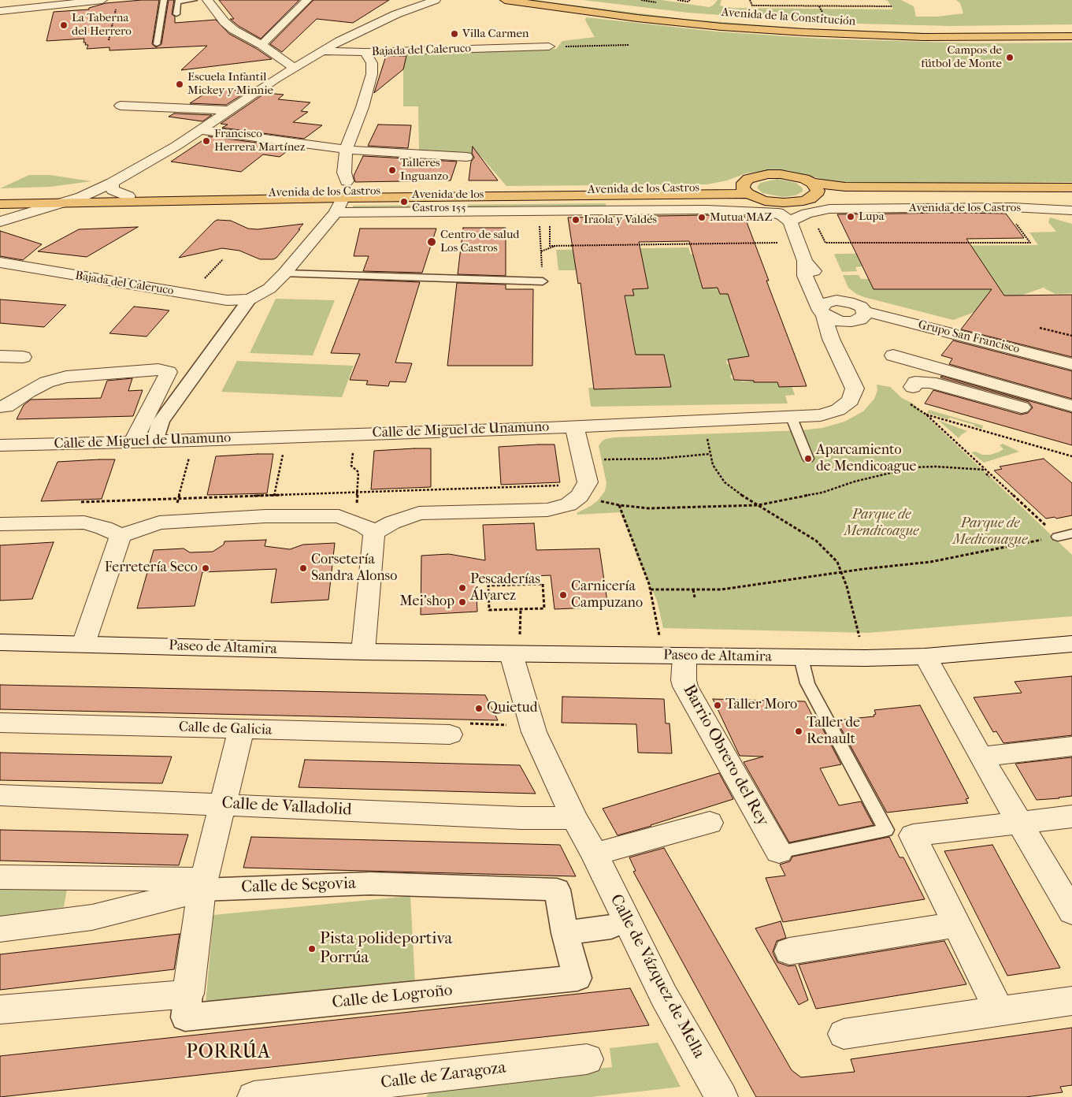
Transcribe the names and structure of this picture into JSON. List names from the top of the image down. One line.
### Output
{"streets":{"main road":["Avenida de la Constitución","Avenida de los Castros"],"street":["Bajada del Caleruco","Grupo San Francisco","Calle de Miguel de Unamuno","Paseo de Altamira","Calle de Galicia","Barrio Obrero del Rey","Calle de Valladolid","Calle de Segovia","Calle de Vázquez de Mella","Calle de Logroño","Calle de Zaragoza"]},"crossings":[["Bajada del Caleruco","Avenida de los Castros"],["Bajada del Caleruco","Calle de Miguel de Unamuno"],["Avenida de los Castros","Calle de Miguel de Unamuno"],["Grupo San Francisco","Calle de Miguel de Unamuno"],["Paseo de Altamira","Barrio Obrero del Rey"],["Paseo de Altamira","Calle de Vázquez de Mella"],["Calle de Galicia","Calle de Logroño"],["Calle de Valladolid","Calle de Vázquez de Mella"],["Calle de Valladolid","Calle de Logroño"],["Calle de Segovia","Calle de Logroño"]],"districts":["PORRÚA"],"parks":["Parque de Mendicoague","Parque de Medicouague"],"places":["La Taberna del Herrero","Villa Carmen","Campos de fútbol de Monte","Escuela Infantil Mickey y Minnie","Francisco Herrera Martínez","Talleres Inguanzo","Avenida de los Castros 155","Lupa","Mutua MAZ","Iraola y Valdés","Centro de salud Los Castros","Aparcamiento de Mendicoague","Ferretería Seco","Corsetería Sandra Alonso","Pescaderías Álvarez","Carnicería Campuzano","Mei'shop","Taller Moro","Quietud","Taller de Renault","Pista polideportiva Porrúa"]}
